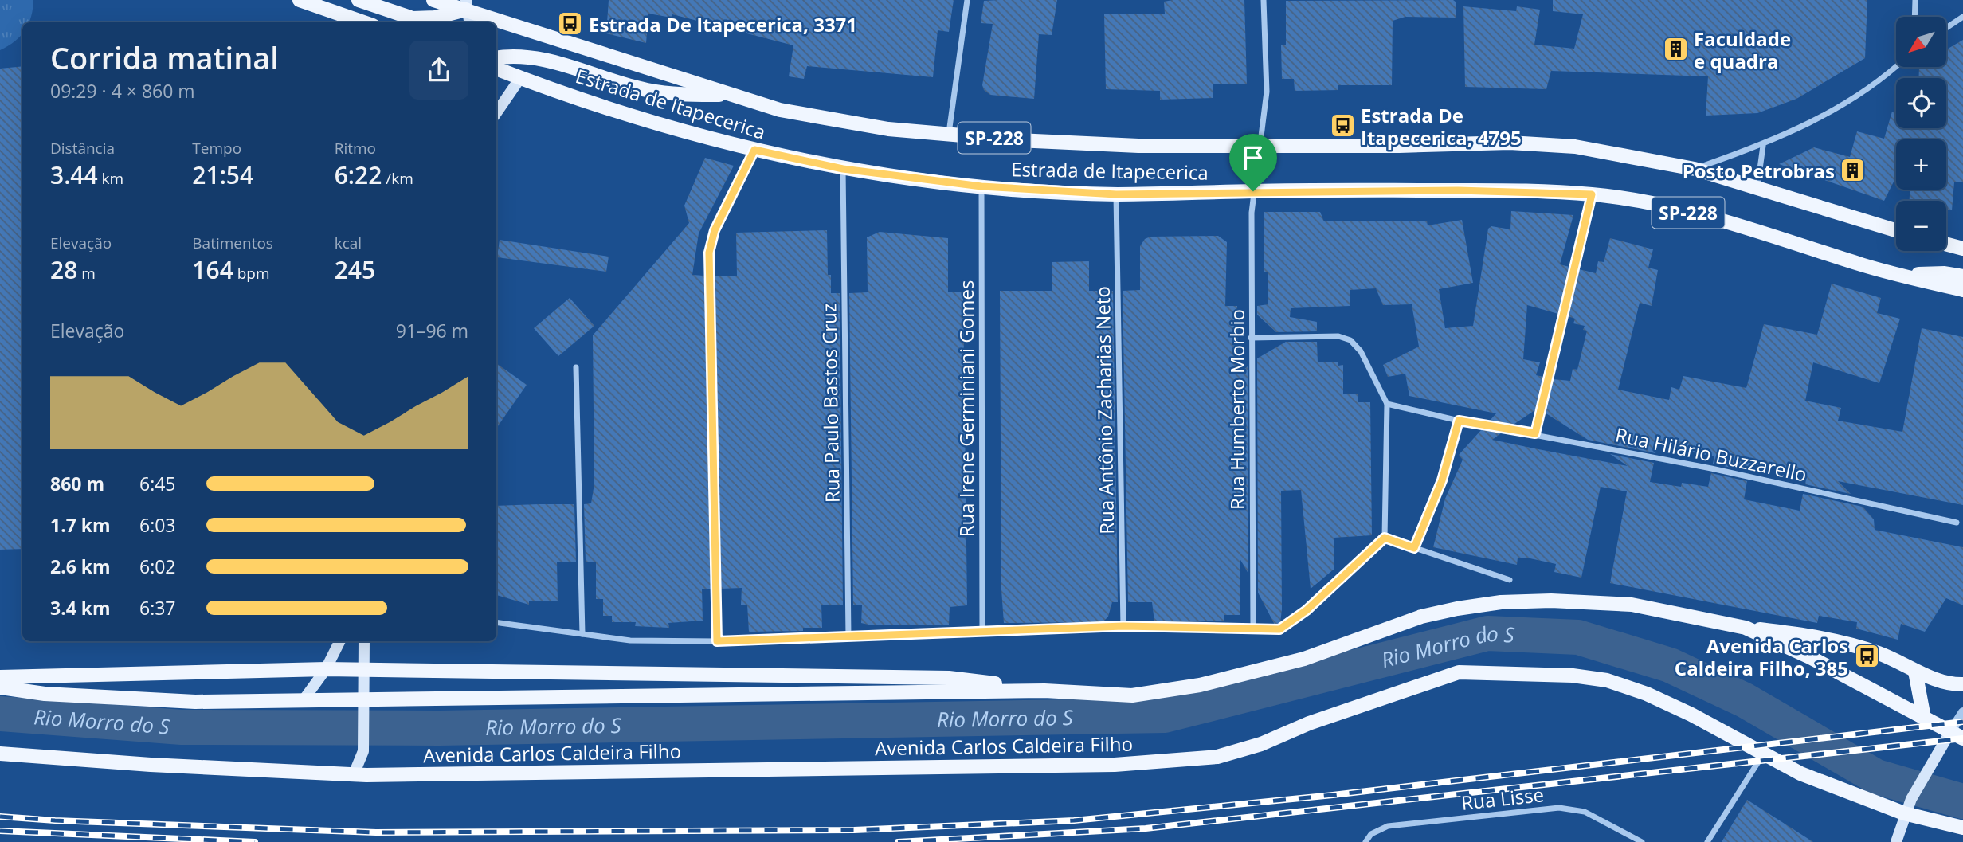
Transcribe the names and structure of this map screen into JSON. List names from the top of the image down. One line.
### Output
{"streets":{"main road":["Estrada de Itapecerica","SP-228","Avenida Carlos Caldeira Filho"],"street":["Rua Paulo Bastos Cruz","Rua Irene Germiniani Gomes","Rua Humberto Morbio","Rua Antônio Zacharias Neto","Rua Hilário Buzzarello","Rua Lisse"]},"crossings":[["Estrada de Itapecerica","Rua Paulo Bastos Cruz"],["Estrada de Itapecerica","Rua Irene Germiniani Gomes"],["Estrada de Itapecerica","Rua Humberto Morbio"],["Estrada de Itapecerica","Rua Antônio Zacharias Neto"]],"water":["Rio Morro do S"],"places":{"bus stop":["Estrada De Itapecerica, 3371","Estrada De Itapecerica, 4795","Avenida Carlos Caldeira Filho, 385"],"building":["Faculdade e quadra","Posto Petrobras"]},"north":"bottom left","page":{"map_buttons":["+","−"],"heading":["Corrida matinal","09:29 · 4 × 860 m"],"stats":[["Distância","3.44 km"],["Tempo","21:54"],["Ritmo","6:22 /km"],["Elevação","28 m"],["Batimentos","164 bpm"],["kcal","245"]],"chart":["Elevação","91–96 m"],"list":[{"name":"860 m","note":"6:45"},{"name":"1.7 km","note":"6:03"},{"name":"2.6 km","note":"6:02"},{"name":"3.4 km","note":"6:37"}]}}
